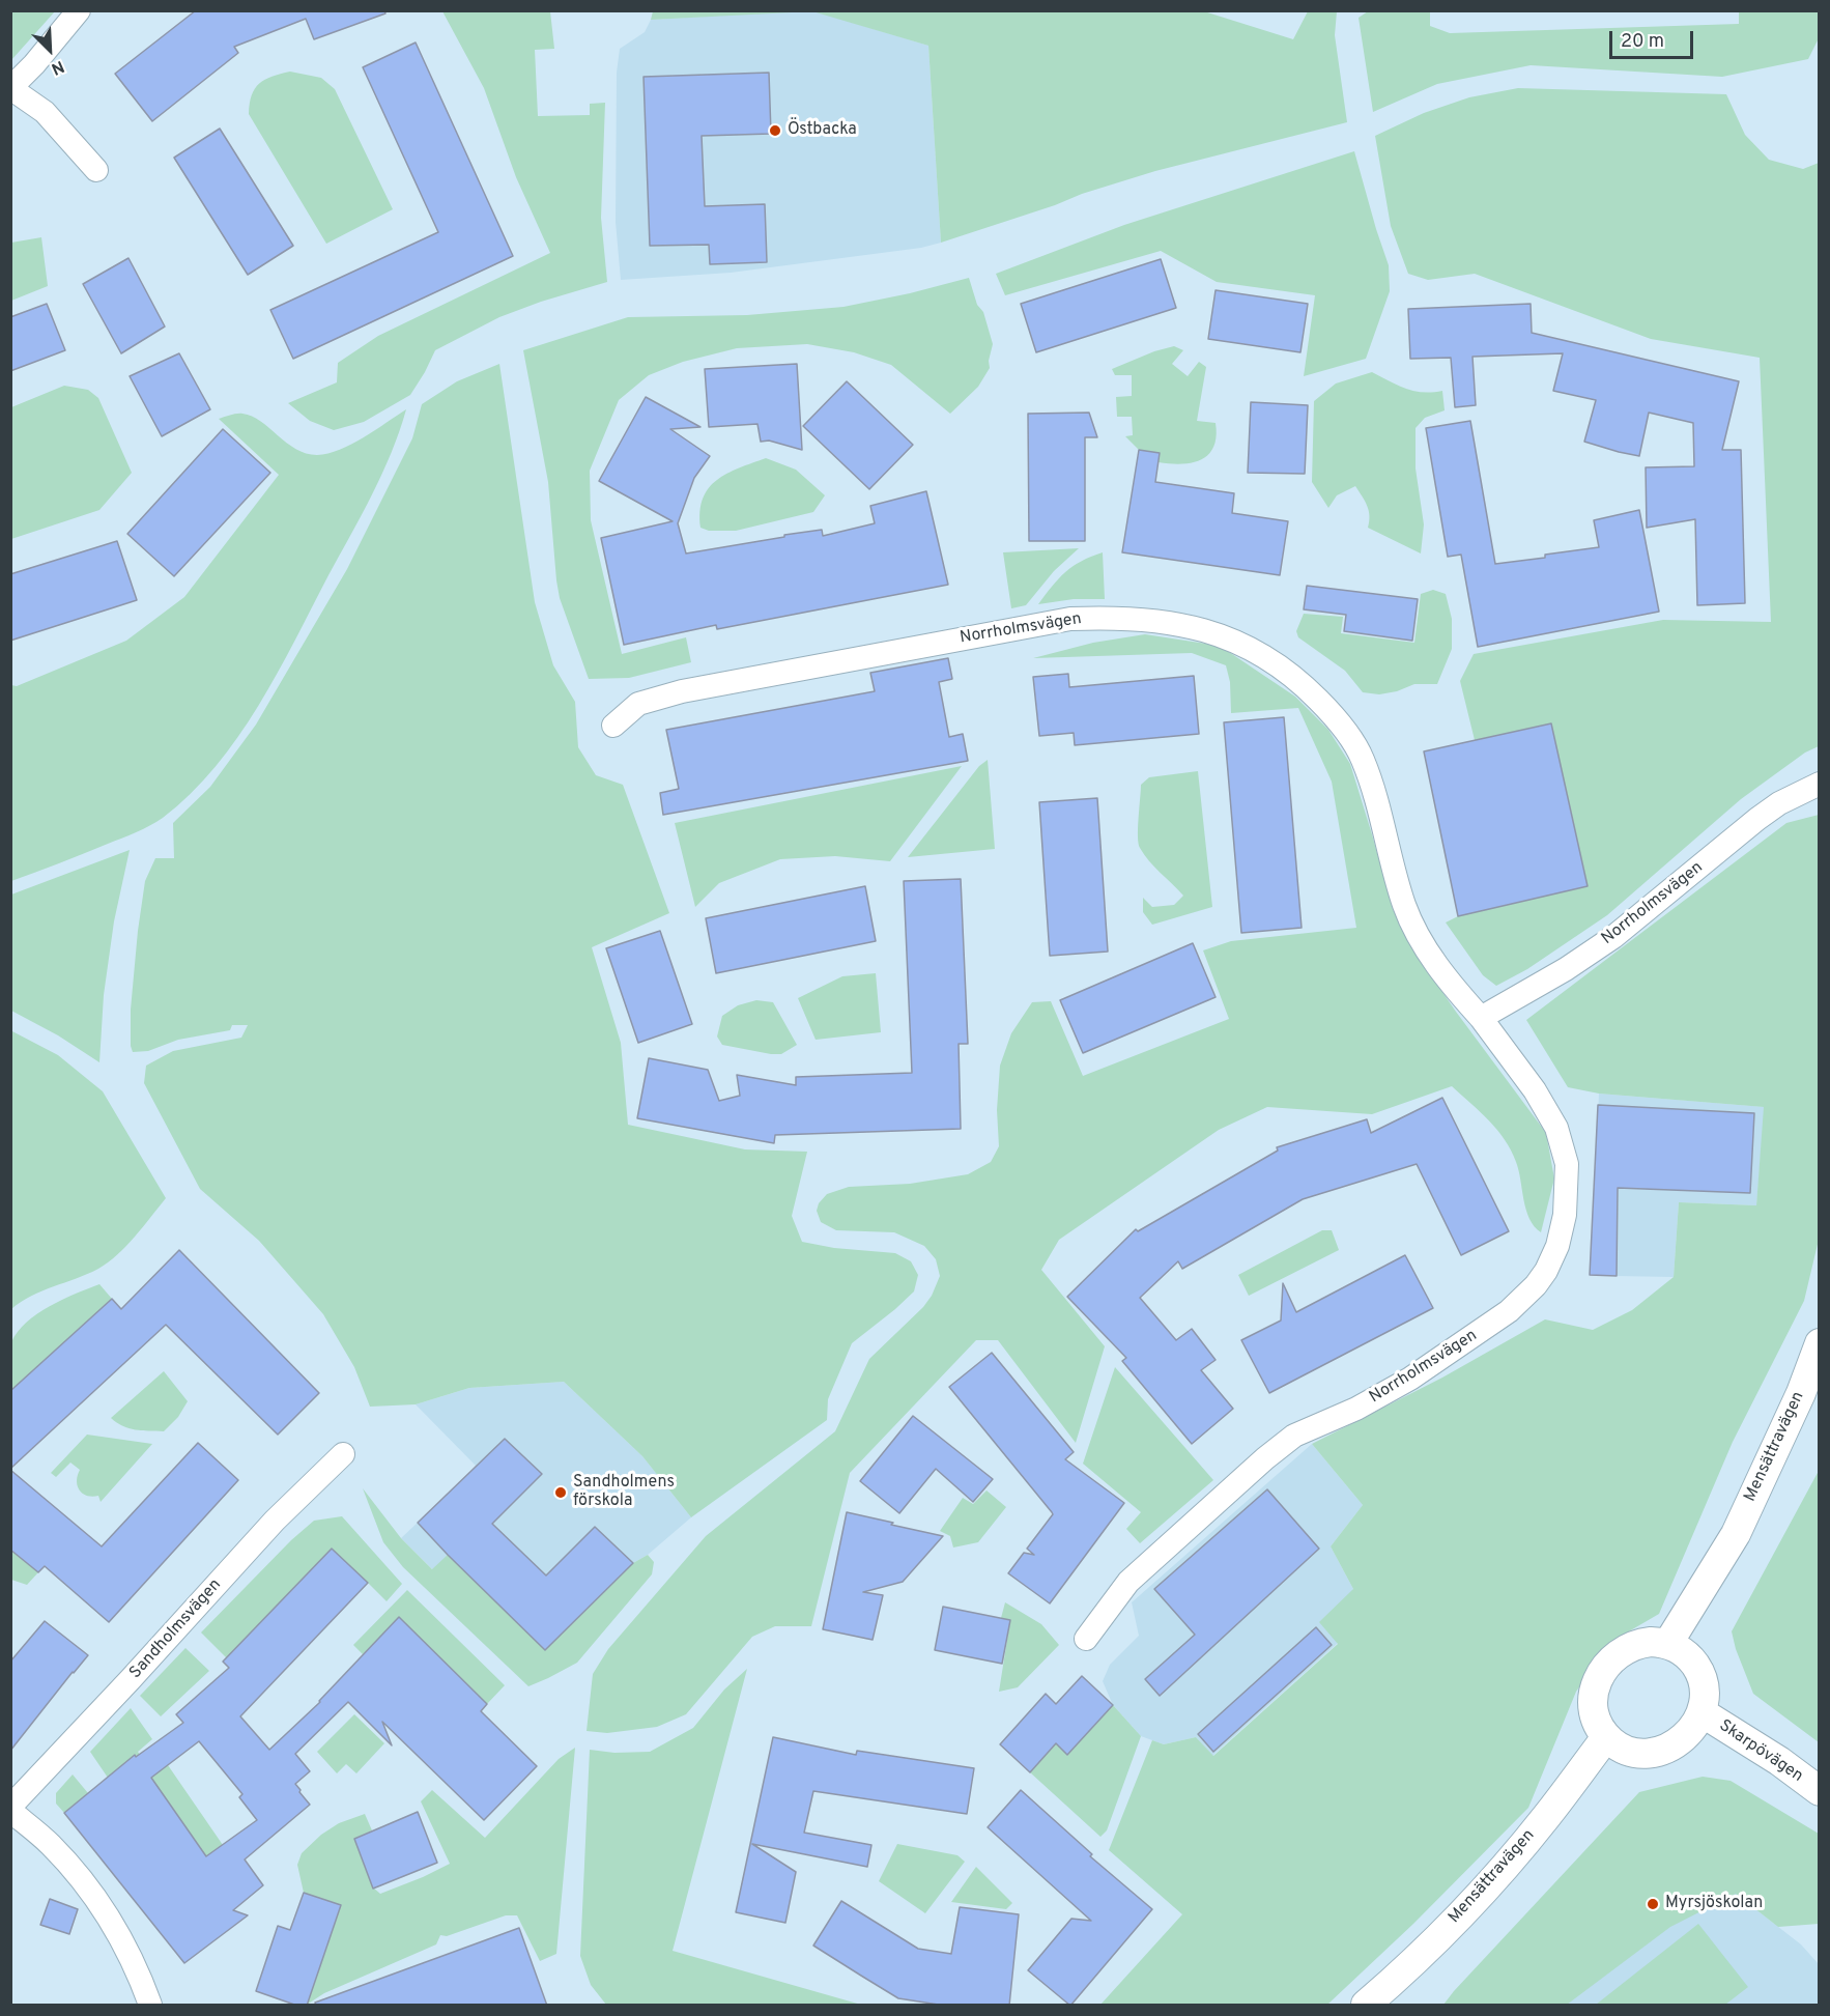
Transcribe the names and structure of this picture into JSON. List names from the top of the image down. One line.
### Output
{"streets":{"street":["Norrholmsvägen","Mensättravägen","Sandholmsvägen","Skarpövägen"]},"crossings":[["Mensättravägen","Skarpövägen"]],"places":["Östbacka","Sandholmens förskola","Myrsjöskolan"],"scale_bar":"20 m","north":"bottom right"}
